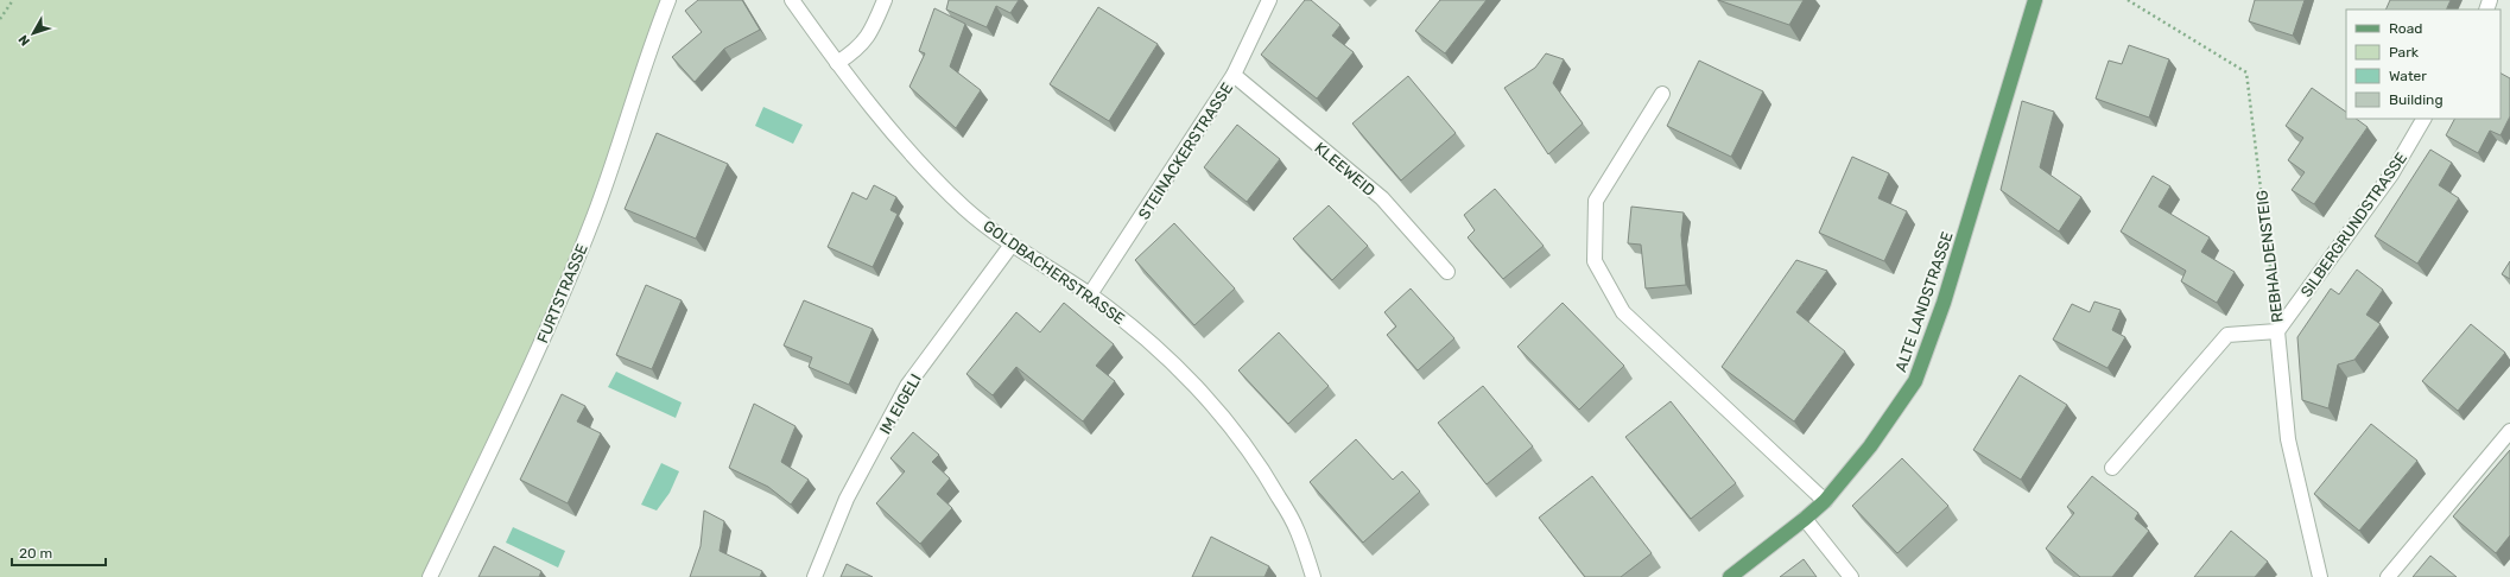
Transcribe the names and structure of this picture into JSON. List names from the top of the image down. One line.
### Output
{"streets":{"main road":["ALTE LANDSTRASSE"],"street":["STEINACKERSTRASSE","KLEEWEID","SILBERGRUNDSTRASSE","REBHALDENSTEIG","GOLDBACHERSTRASSE","FURTSTRASSE","IM EIGELI"]},"crossings":[["STEINACKERSTRASSE","KLEEWEID"],["STEINACKERSTRASSE","GOLDBACHERSTRASSE"],["SILBERGRUNDSTRASSE","REBHALDENSTEIG"],["GOLDBACHERSTRASSE","IM EIGELI"]],"legend":["Road","Park","Water","Building"],"scale_bar":"20 m","north":"bottom left"}
